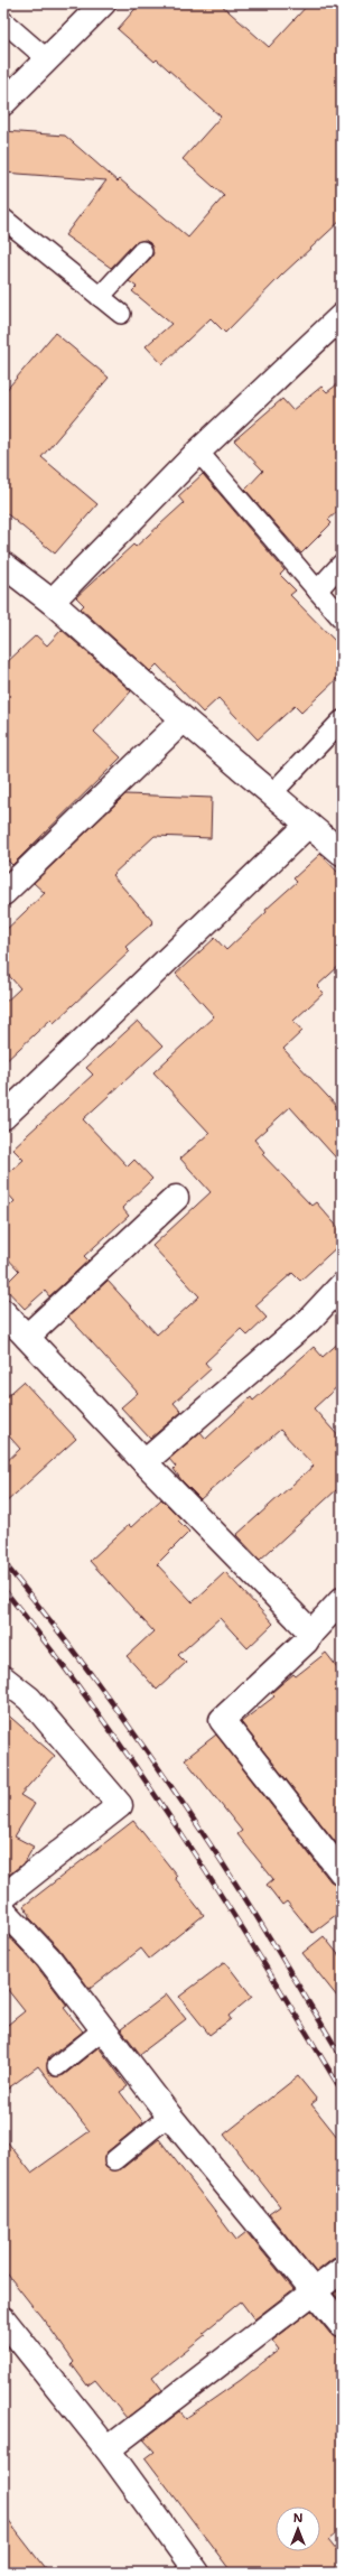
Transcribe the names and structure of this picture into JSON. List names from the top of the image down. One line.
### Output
{"north":"top"}
